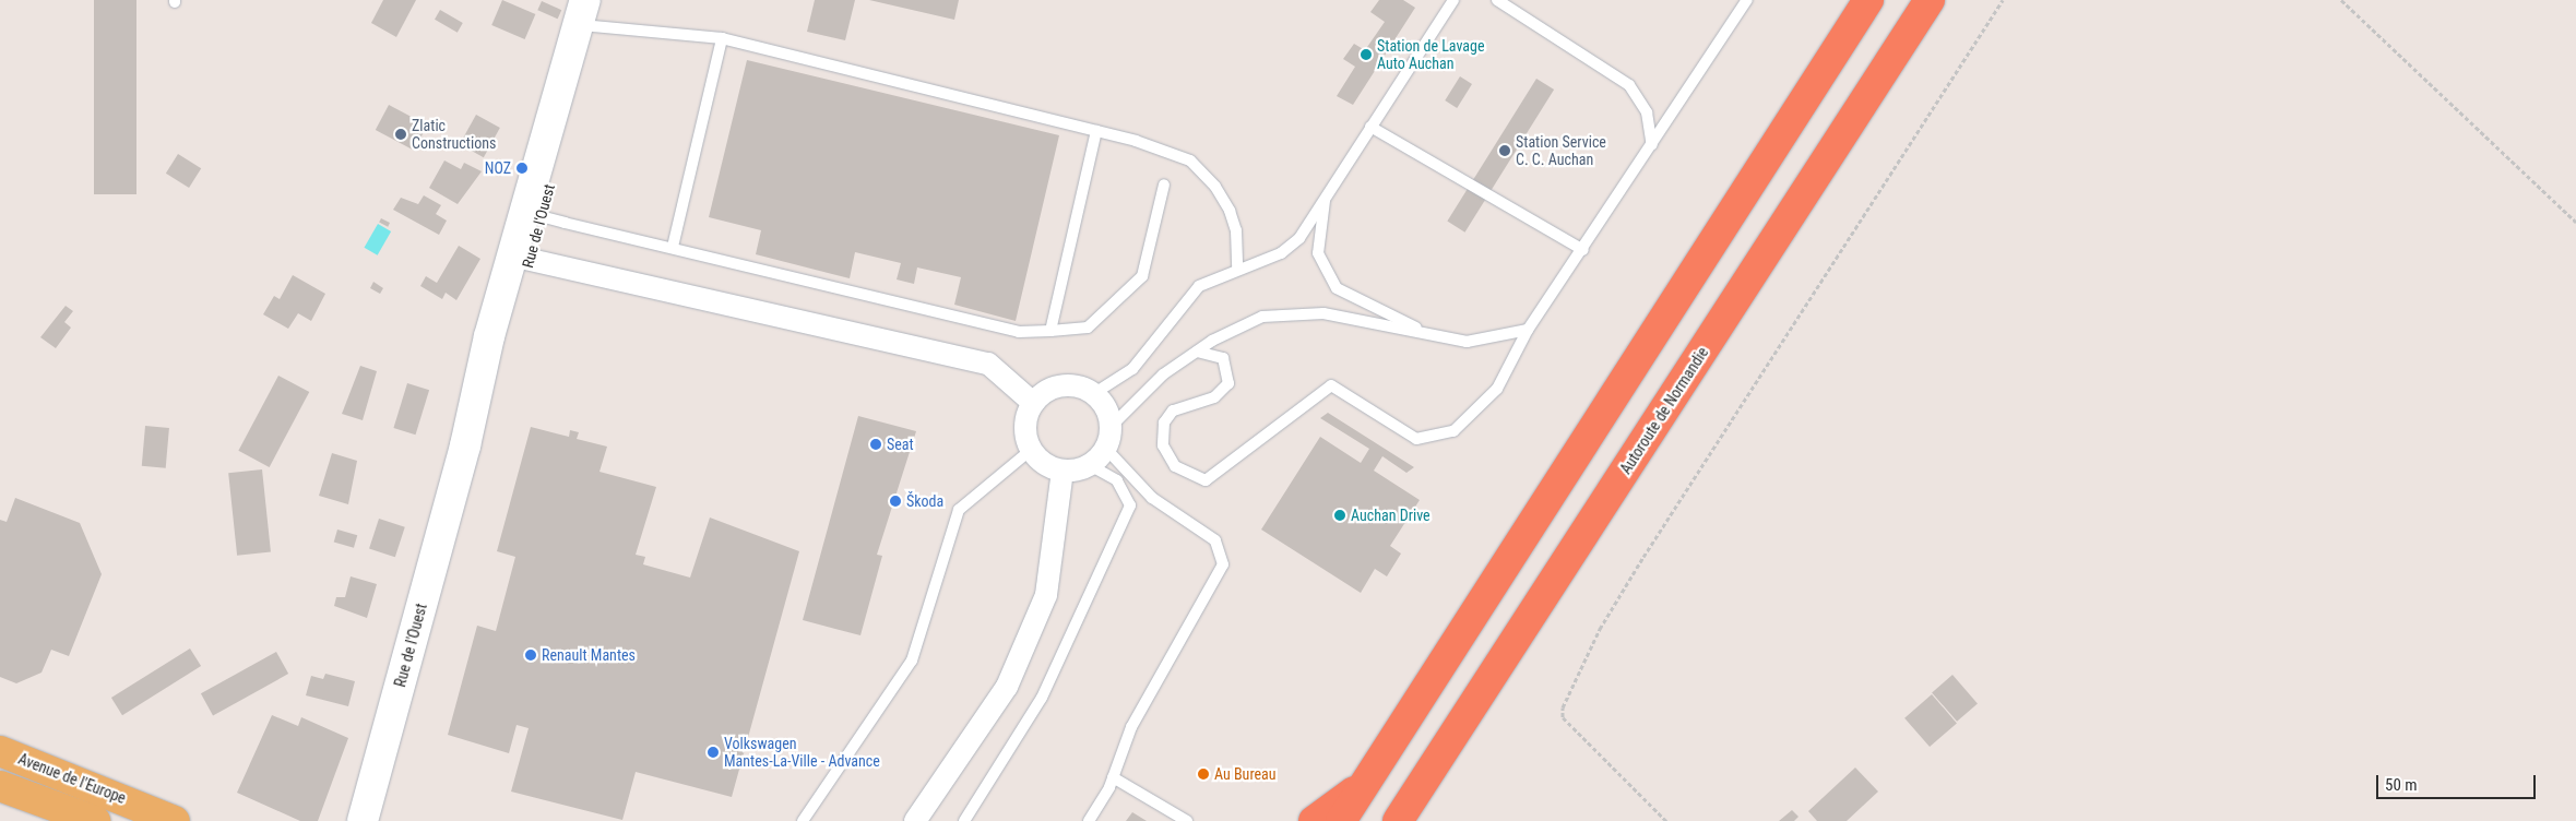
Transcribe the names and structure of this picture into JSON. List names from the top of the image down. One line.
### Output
{"streets":{"highway":["Autoroute de Normandie"],"main road":["Rue de l'Ouest","Avenue de l'Europe"]},"places":["Station de Lavage Auto Auchan","Zlatic Constructions","Station Service C. C. Auchan","NOZ","Seat","Škoda","Auchan Drive","Renault Mantes","Volkswagen Mantes-La-Ville - Advance","Au Bureau"],"scale_bar":"50 m"}
